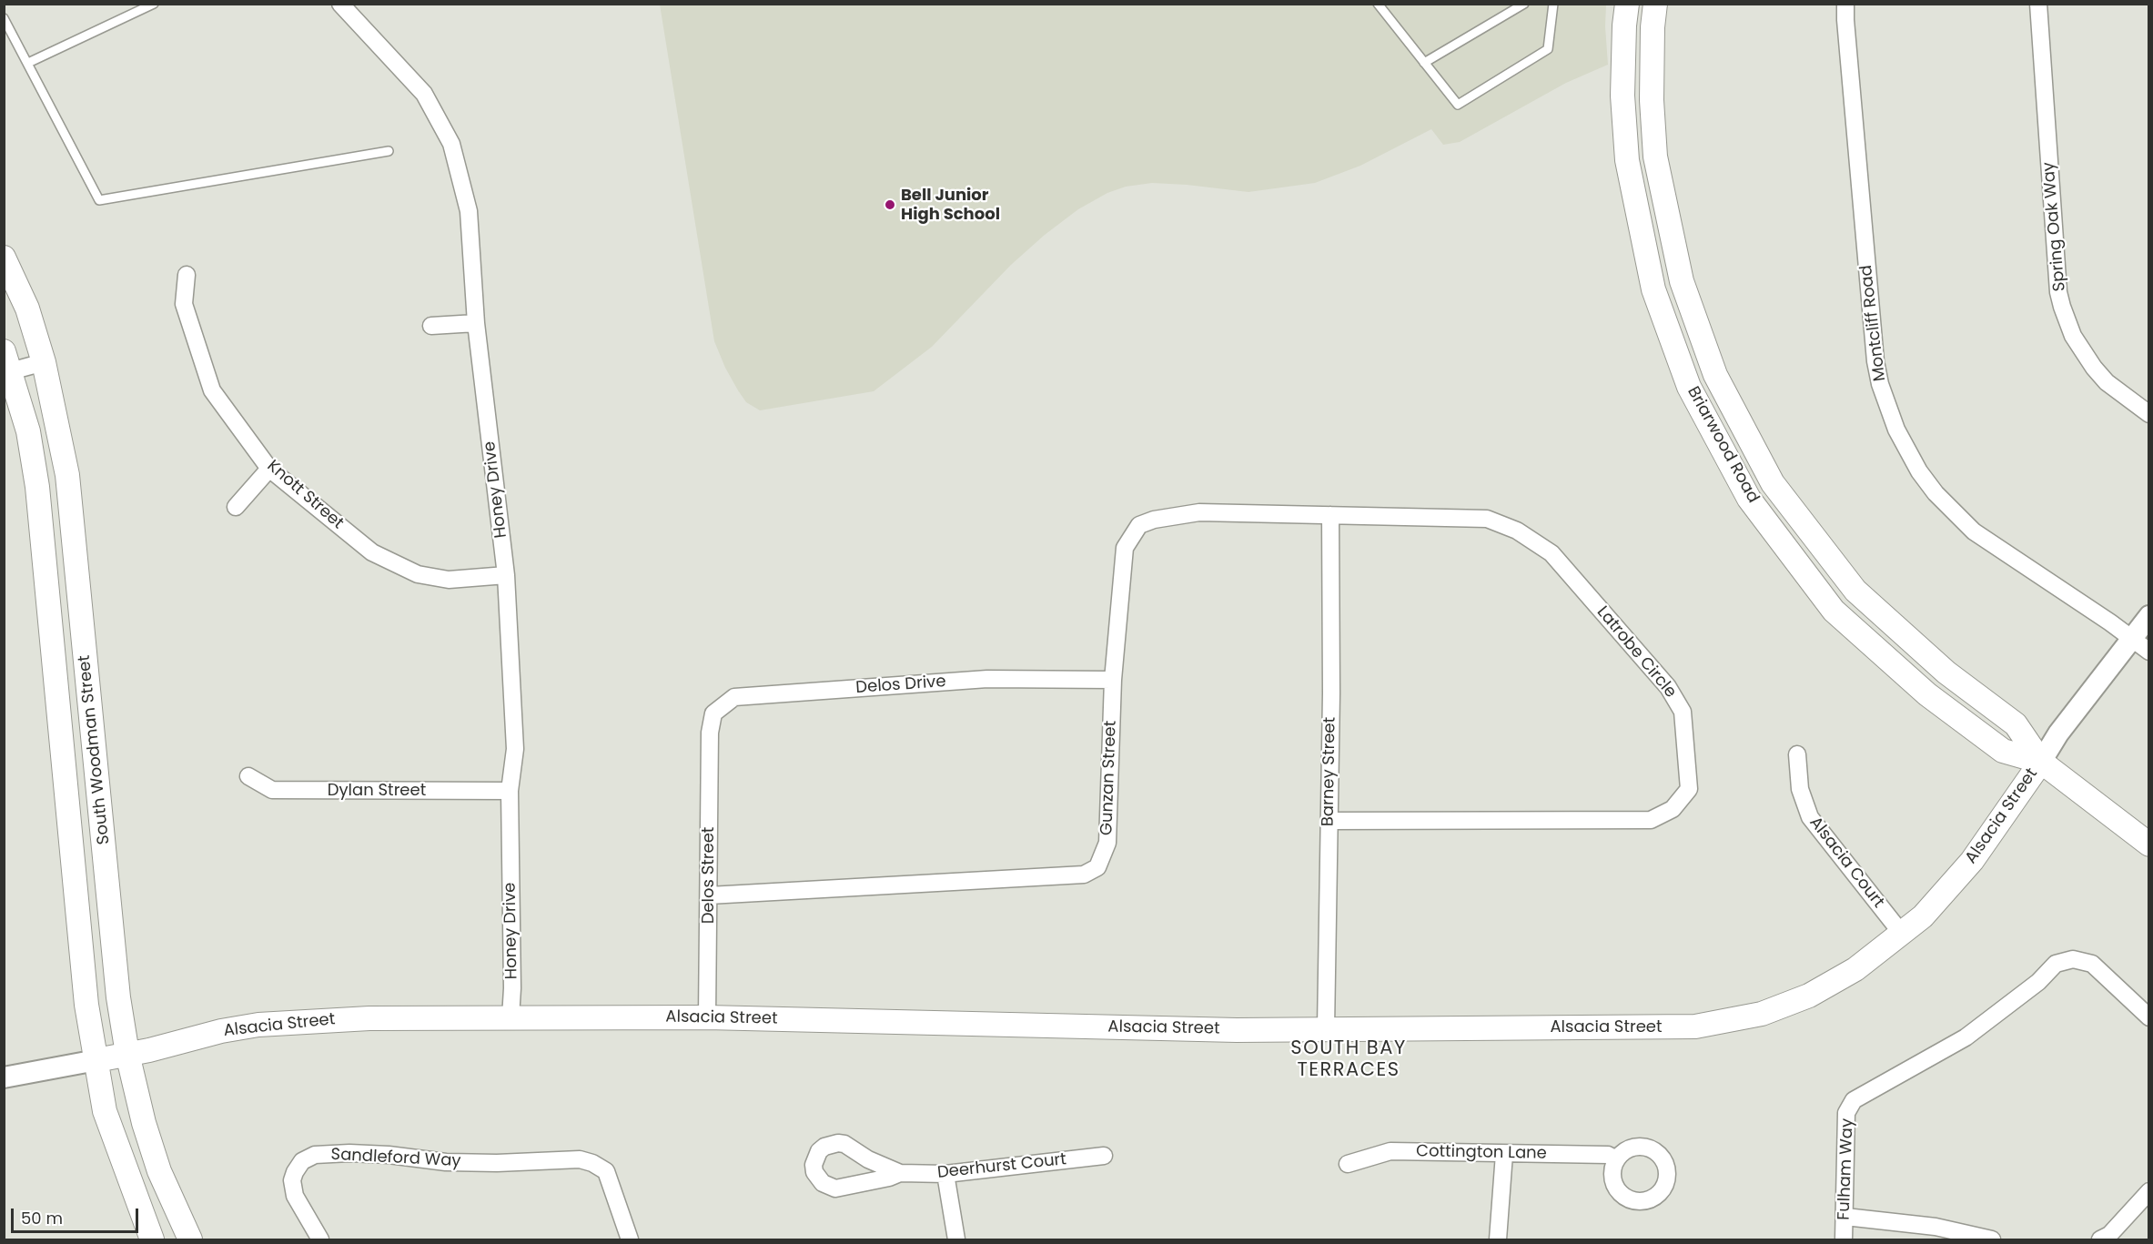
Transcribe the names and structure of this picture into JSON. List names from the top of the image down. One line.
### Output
{"streets":{"main road":["Briarwood Road","South Woodman Street","Alsacia Street"],"street":["Spring Oak Way","Montcliff Road","Honey Drive","Knott Street","Latrobe Circle","Delos Drive","Barney Street","Gunzan Street","Dylan Street","Alsacia Court","Delos Street","Cottington Lane","Sandleford Way","Deerhurst Court","Fulham Way"]},"crossings":[["Montcliff Road","Alsacia Street"],["Briarwood Road","Alsacia Street"],["Honey Drive","Knott Street"],["Honey Drive","Dylan Street"],["Honey Drive","Alsacia Street"],["Latrobe Circle","Barney Street"],["Latrobe Circle","Gunzan Street"],["Delos Drive","Gunzan Street"],["Delos Drive","Delos Street"],["South Woodman Street","Alsacia Street"],["Barney Street","Alsacia Street"],["Gunzan Street","Delos Street"],["Alsacia Street","Alsacia Court"],["Alsacia Street","Delos Street"]],"districts":["SOUTH BAY TERRACES"],"places":["Bell Junior High School"],"scale_bar":"50 m"}
